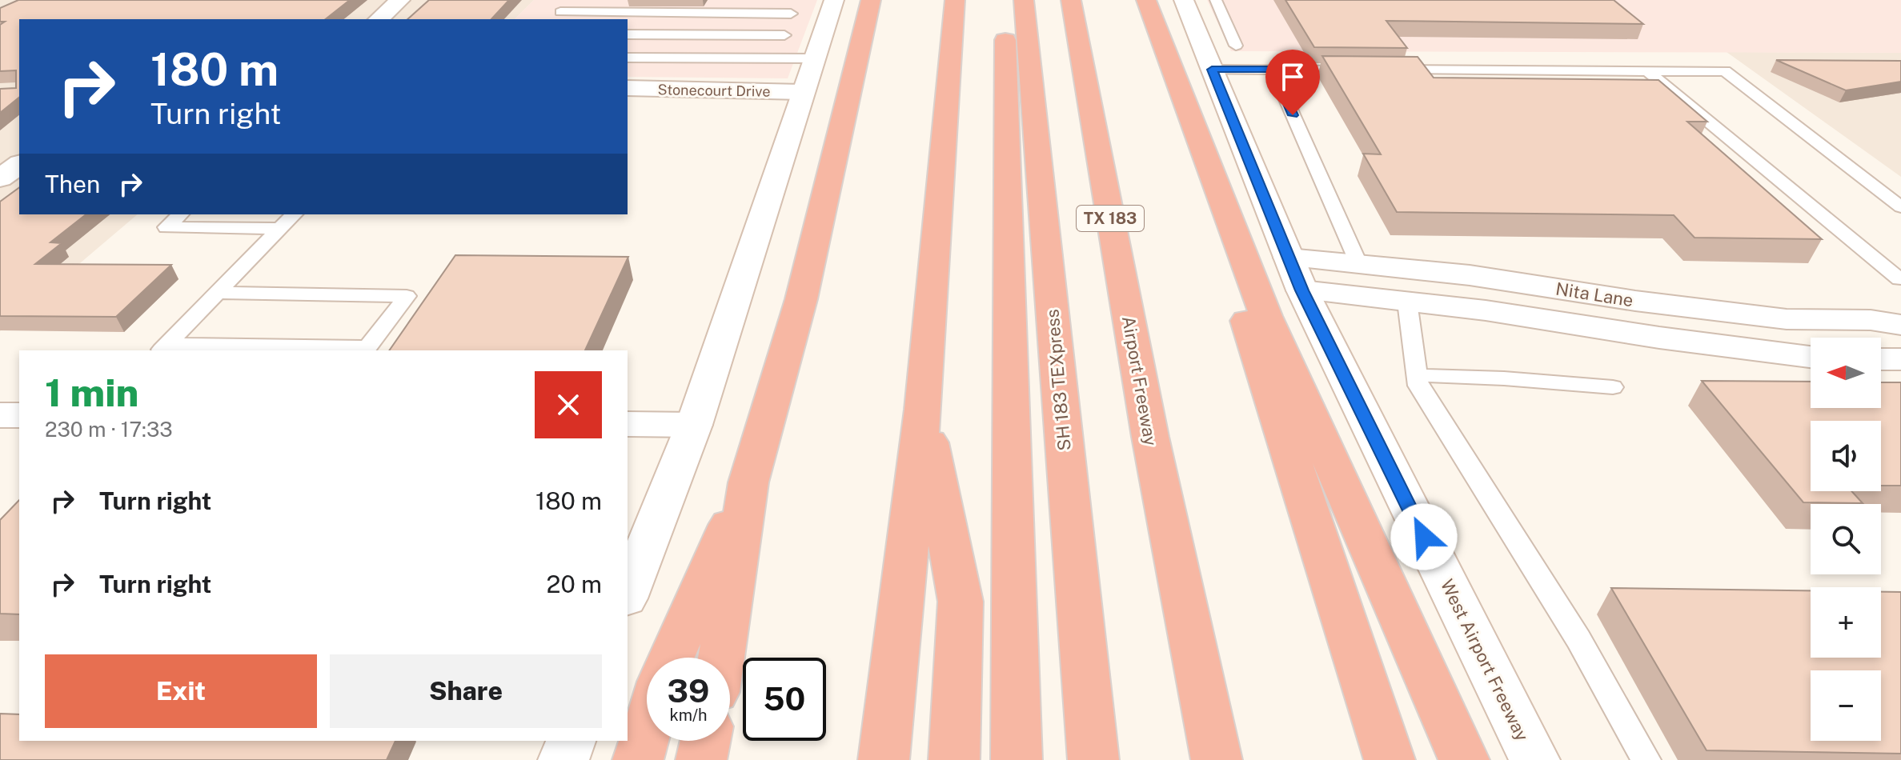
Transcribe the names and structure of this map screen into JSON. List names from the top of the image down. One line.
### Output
{"streets":{"highway":["TX 183","SH 183 TEXpress","Airport Freeway"],"main road":["Stonecourt Drive","Nita Lane","West Airport Freeway"]},"crossings":[["Nita Lane","West Airport Freeway"]],"north":"left","page":{"turn":["180 m","Turn right"],"then":"Then","map_buttons":["+","−"],"heading":["1 min","230 m · 17:33"],"list":[{"name":"Turn right","value":"180 m"},{"name":"Turn right","value":"20 m"}],"buttons":["Exit","Share"],"speed":"39 km/h","limit":"50"}}
